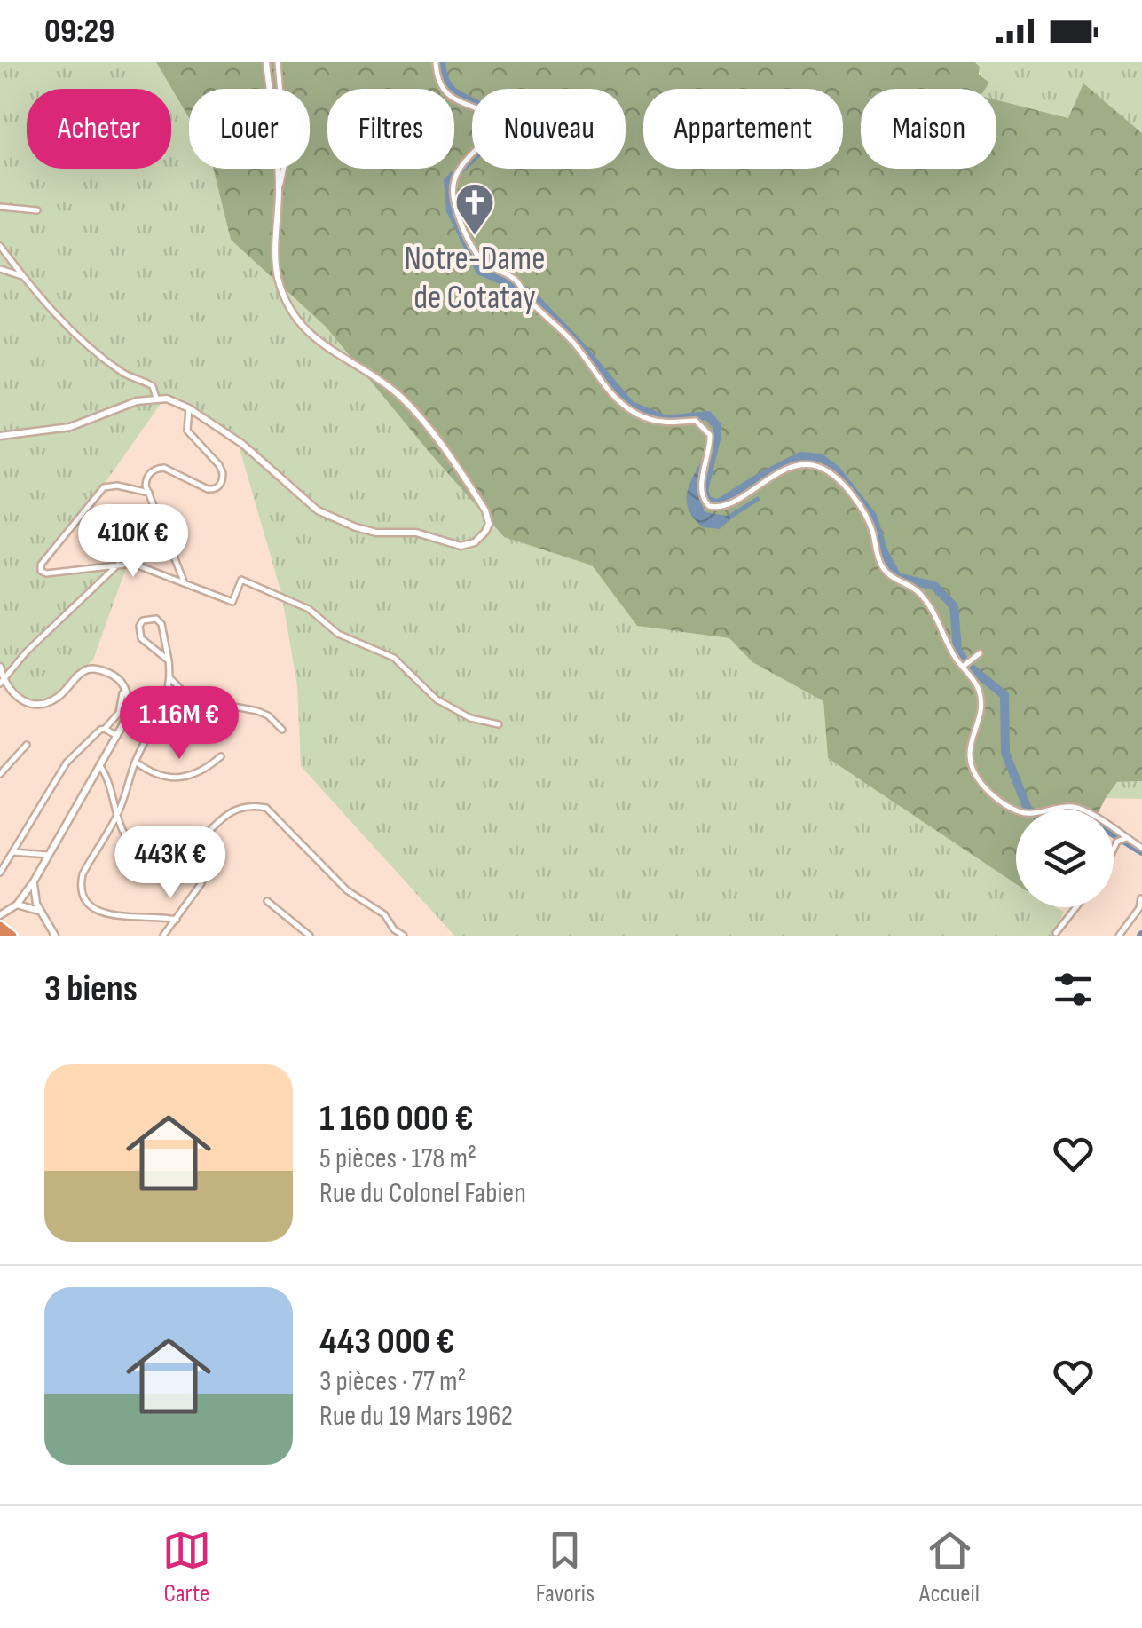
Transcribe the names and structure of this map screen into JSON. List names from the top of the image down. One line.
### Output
{"places":{"church":["Notre-Dame de Cotatay"]},"page":{"status":"09:29","chip":["Acheter","Louer","Filtres","Nouveau","Appartement","Maison"],"price":["410K €","1.16M €","443K €"],"heading":"3 biens","list":[{"name":"1 160 000 €","note":"5 pièces · 178 m² · Rue du Colonel Fabien"},{"name":"443 000 €","note":"3 pièces · 77 m² · Rue du 19 Mars 1962"}],"tabs":["Carte","Favoris","Accueil"]}}
